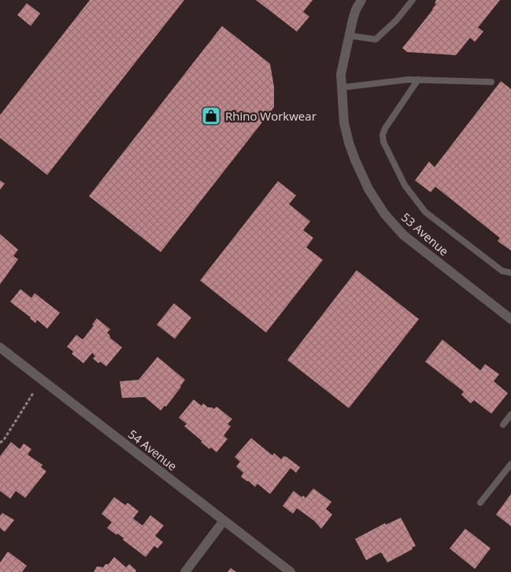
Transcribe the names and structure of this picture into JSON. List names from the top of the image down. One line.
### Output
{"streets":{"street":["53 Avenue","54 Avenue"]},"places":{"shop":["Rhino Workwear"]}}
